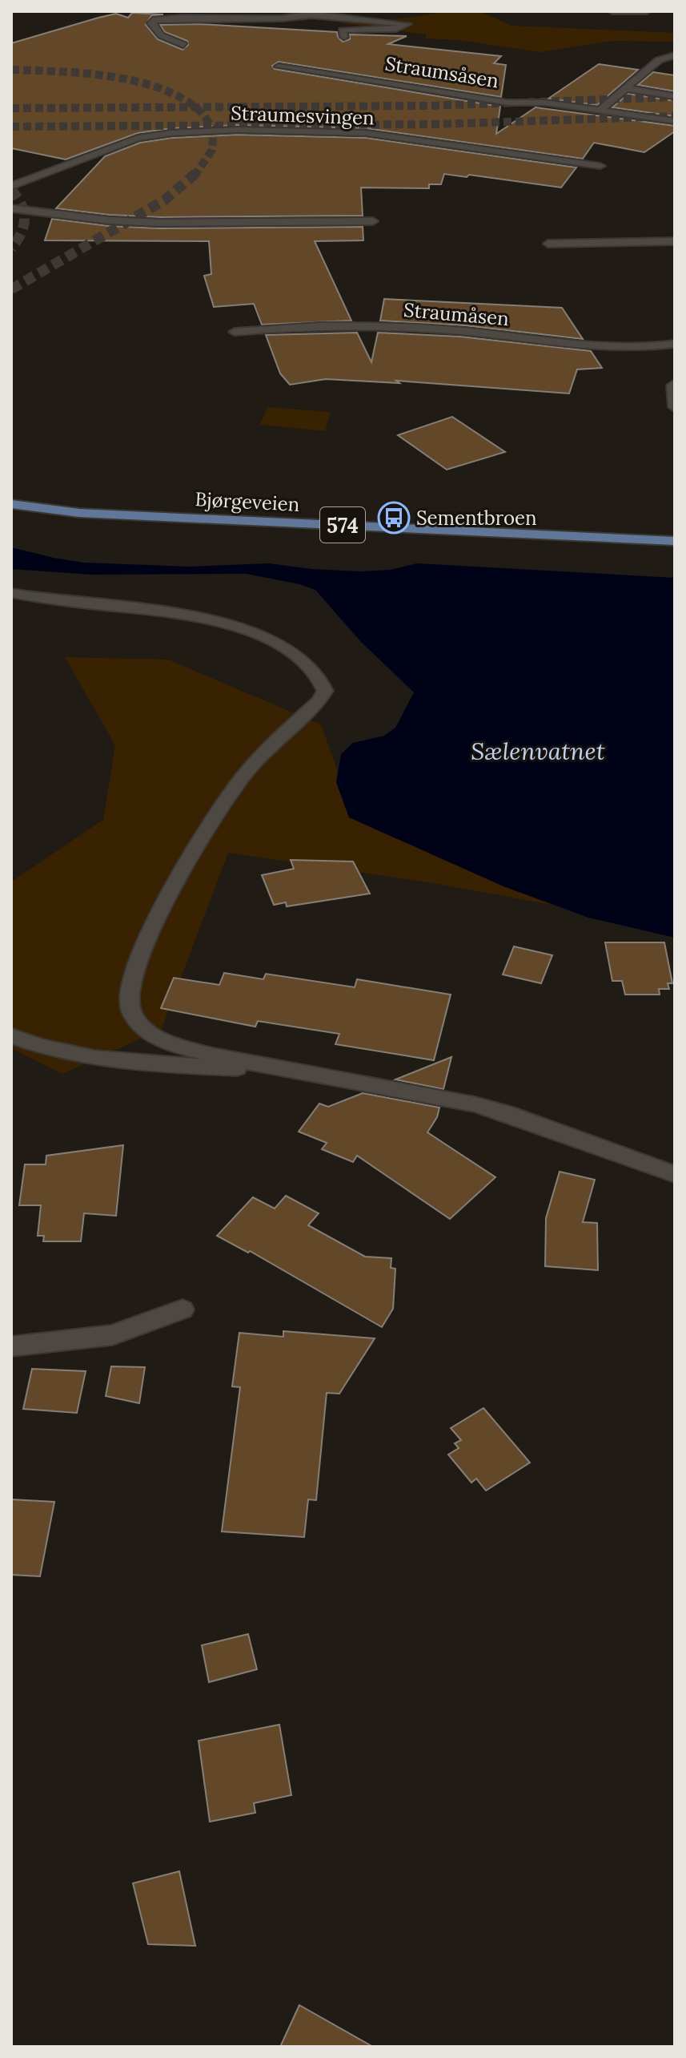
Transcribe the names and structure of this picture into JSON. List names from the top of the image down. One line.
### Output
{"streets":{"main road":["Bjørgeveien","574"],"street":["Straumsåsen","Straumesvingen","Straumåsen"]},"water":["Sælenvatnet"],"places":{"bus stop":["Sementbroen"]}}
